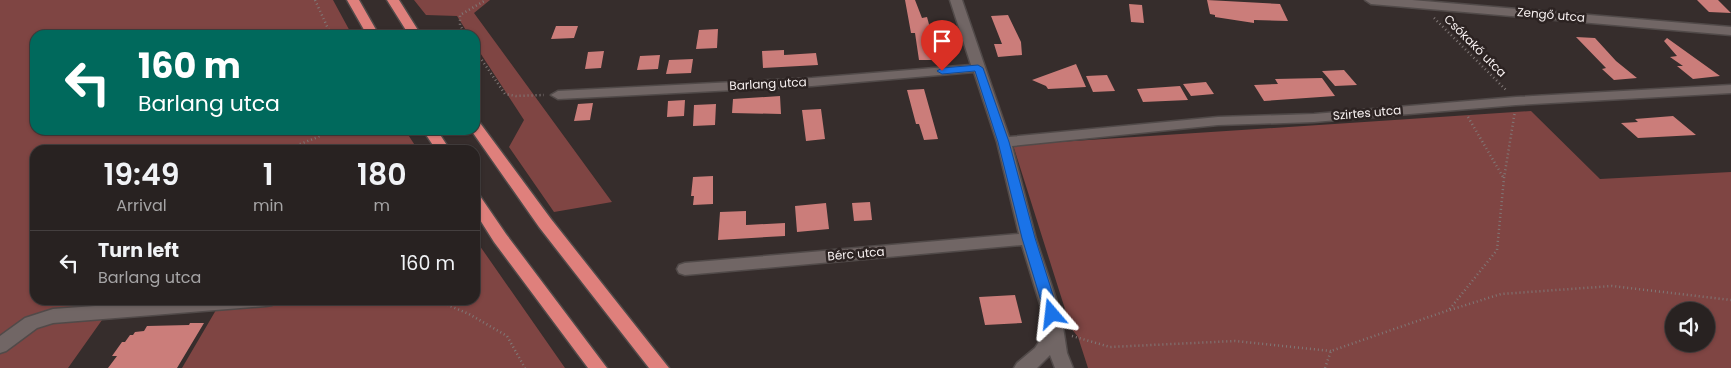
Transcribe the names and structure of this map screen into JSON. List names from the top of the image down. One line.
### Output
{"streets":{"street":["Zengő utca","Barlang utca","Szirtes utca","Bérc utca"],"path":["Csókakő utca"]},"crossings":[["Zengő utca","Csókakő utca"],["Csókakő utca","Szirtes utca"]],"page":{"turn":["160 m","Barlang utca"],"eta":["19:49","Arrival","1","min","180","m"],"list":[{"name":"Turn left","note":"Barlang utca","value":"160 m"}]}}
